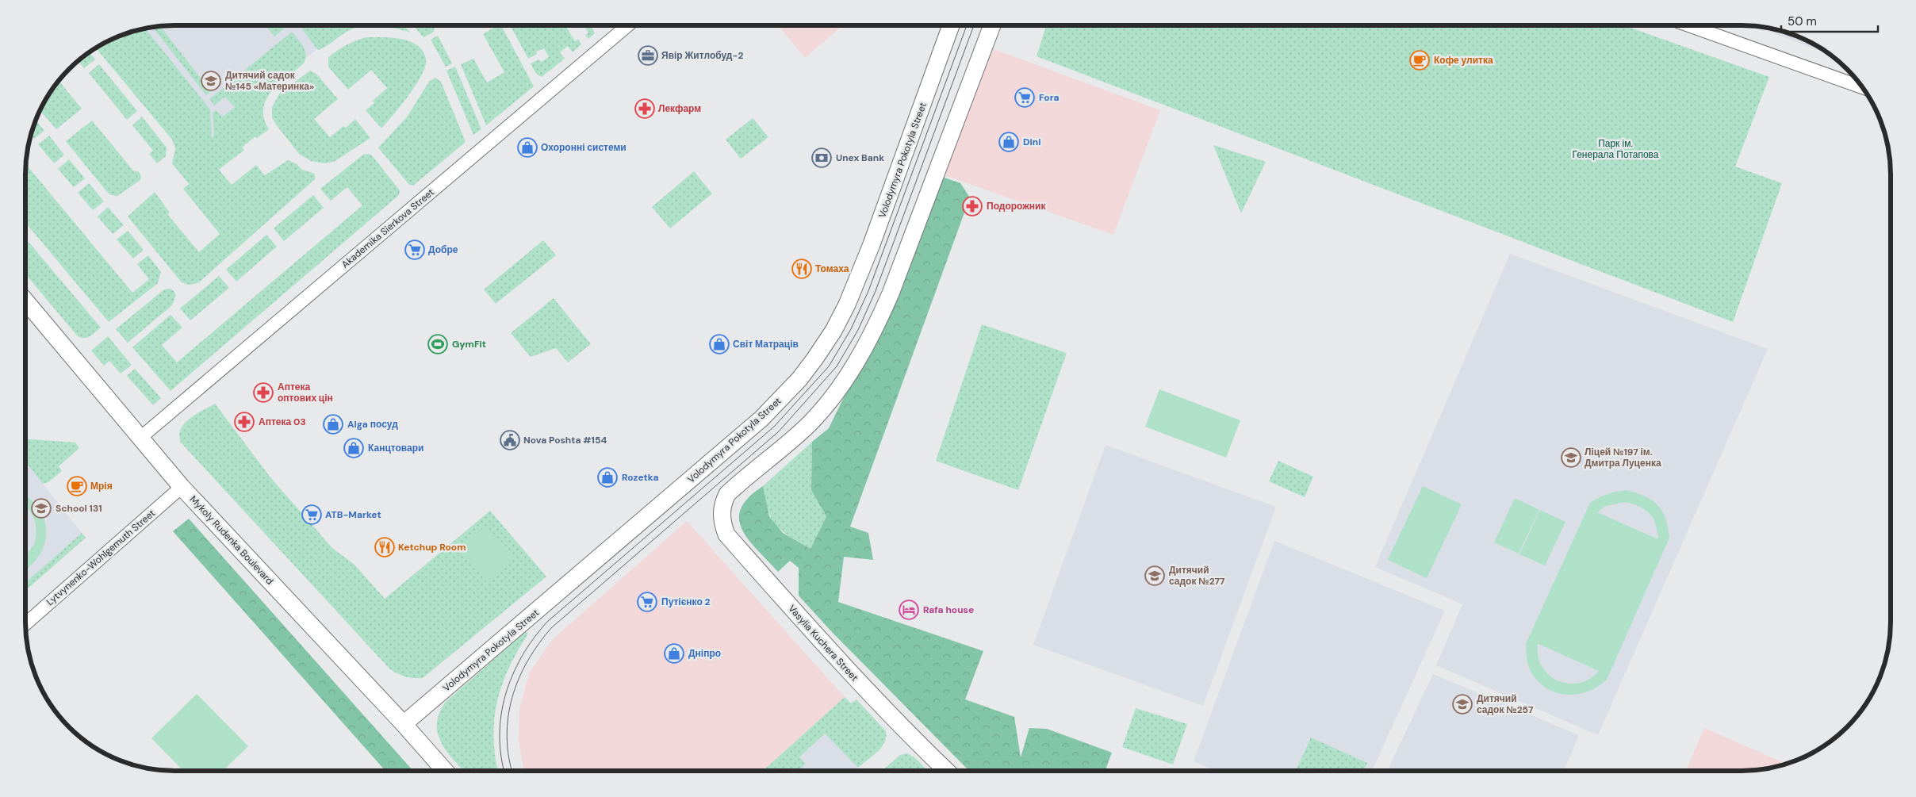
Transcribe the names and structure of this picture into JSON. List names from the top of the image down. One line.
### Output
{"streets":{"street":["Volodymyra Pokotyla Street","Akademika Sierkova Street","Mykoly Rudenka Boulevard","Lytvynenko-Wohlgemuth Street","Vasylia Kuchera Street"]},"crossings":[["Volodymyra Pokotyla Street","Mykoly Rudenka Boulevard"],["Akademika Sierkova Street","Mykoly Rudenka Boulevard"],["Mykoly Rudenka Boulevard","Lytvynenko-Wohlgemuth Street"]],"parks":["Парк ім. Генерала Потапова"],"places":{"office":["Явір Житлобуд-2"],"cafe":["Кофе улитка","Мрія"],"school or university":["Дитячий садок №145 «Материнка»","Ліцей №197 ім. Дмитра Луценка","School 131","Дитячий садок №277","Дитячий садок №257"],"supermarket":["Fora","Добре","ATB-Market","Путієнко 2"],"pharmacy":["Лекфарм","Подорожник","Аптека оптових цін","Аптека 03"],"shop":["Dini","Охоронні системи","Світ Матраців","Alga посуд","Канцтовари","Rozetka","Дніпро"],"bank":["Unex Bank"],"restaurant":["Томаха","Ketchup Room"],"sports":["GymFit"],"public building":["Nova Poshta #154"],"hotel":["Rafa house"]},"scale_bar":"50 m"}
